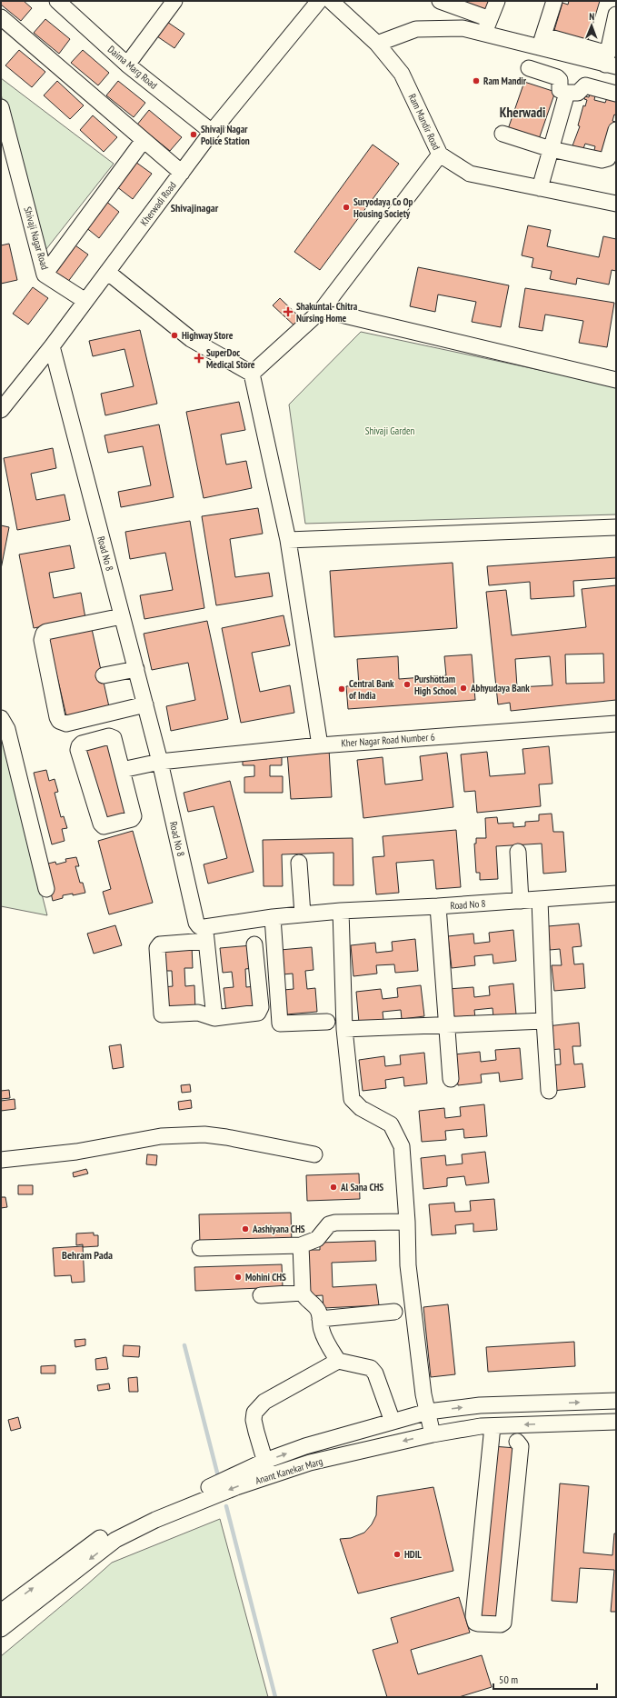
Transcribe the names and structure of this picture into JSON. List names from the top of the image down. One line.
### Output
{"streets":{"street":["Daima Marg Road","Ram Mandir Road","Kherwadi Road","Shivaji Nagar Road","Road No 8","Kher Nagar Road Number 6","Anant Kanekar Marg"]},"crossings":[["Daima Marg Road","Kherwadi Road"],["Kherwadi Road","Road No 8"],["Road No 8","Kher Nagar Road Number 6"]],"districts":["Kherwadi","Shivajinagar","Behram Pada"],"parks":["Shivaji Garden"],"places":{"other":["Ram Mandir","Shivaji Nagar Police Station","Suryodaya Co Op Housing Society","Highway Store","Purshottam High School","Abhyudaya Bank","Central Bank of India","Al Sana CHS","Aashiyana CHS","Mohini CHS","HDIL"],"health":["Shakuntal- Chitra Nursing Home","SuperDoc Medical Store"]},"scale_bar":"50 m","north":"top"}
